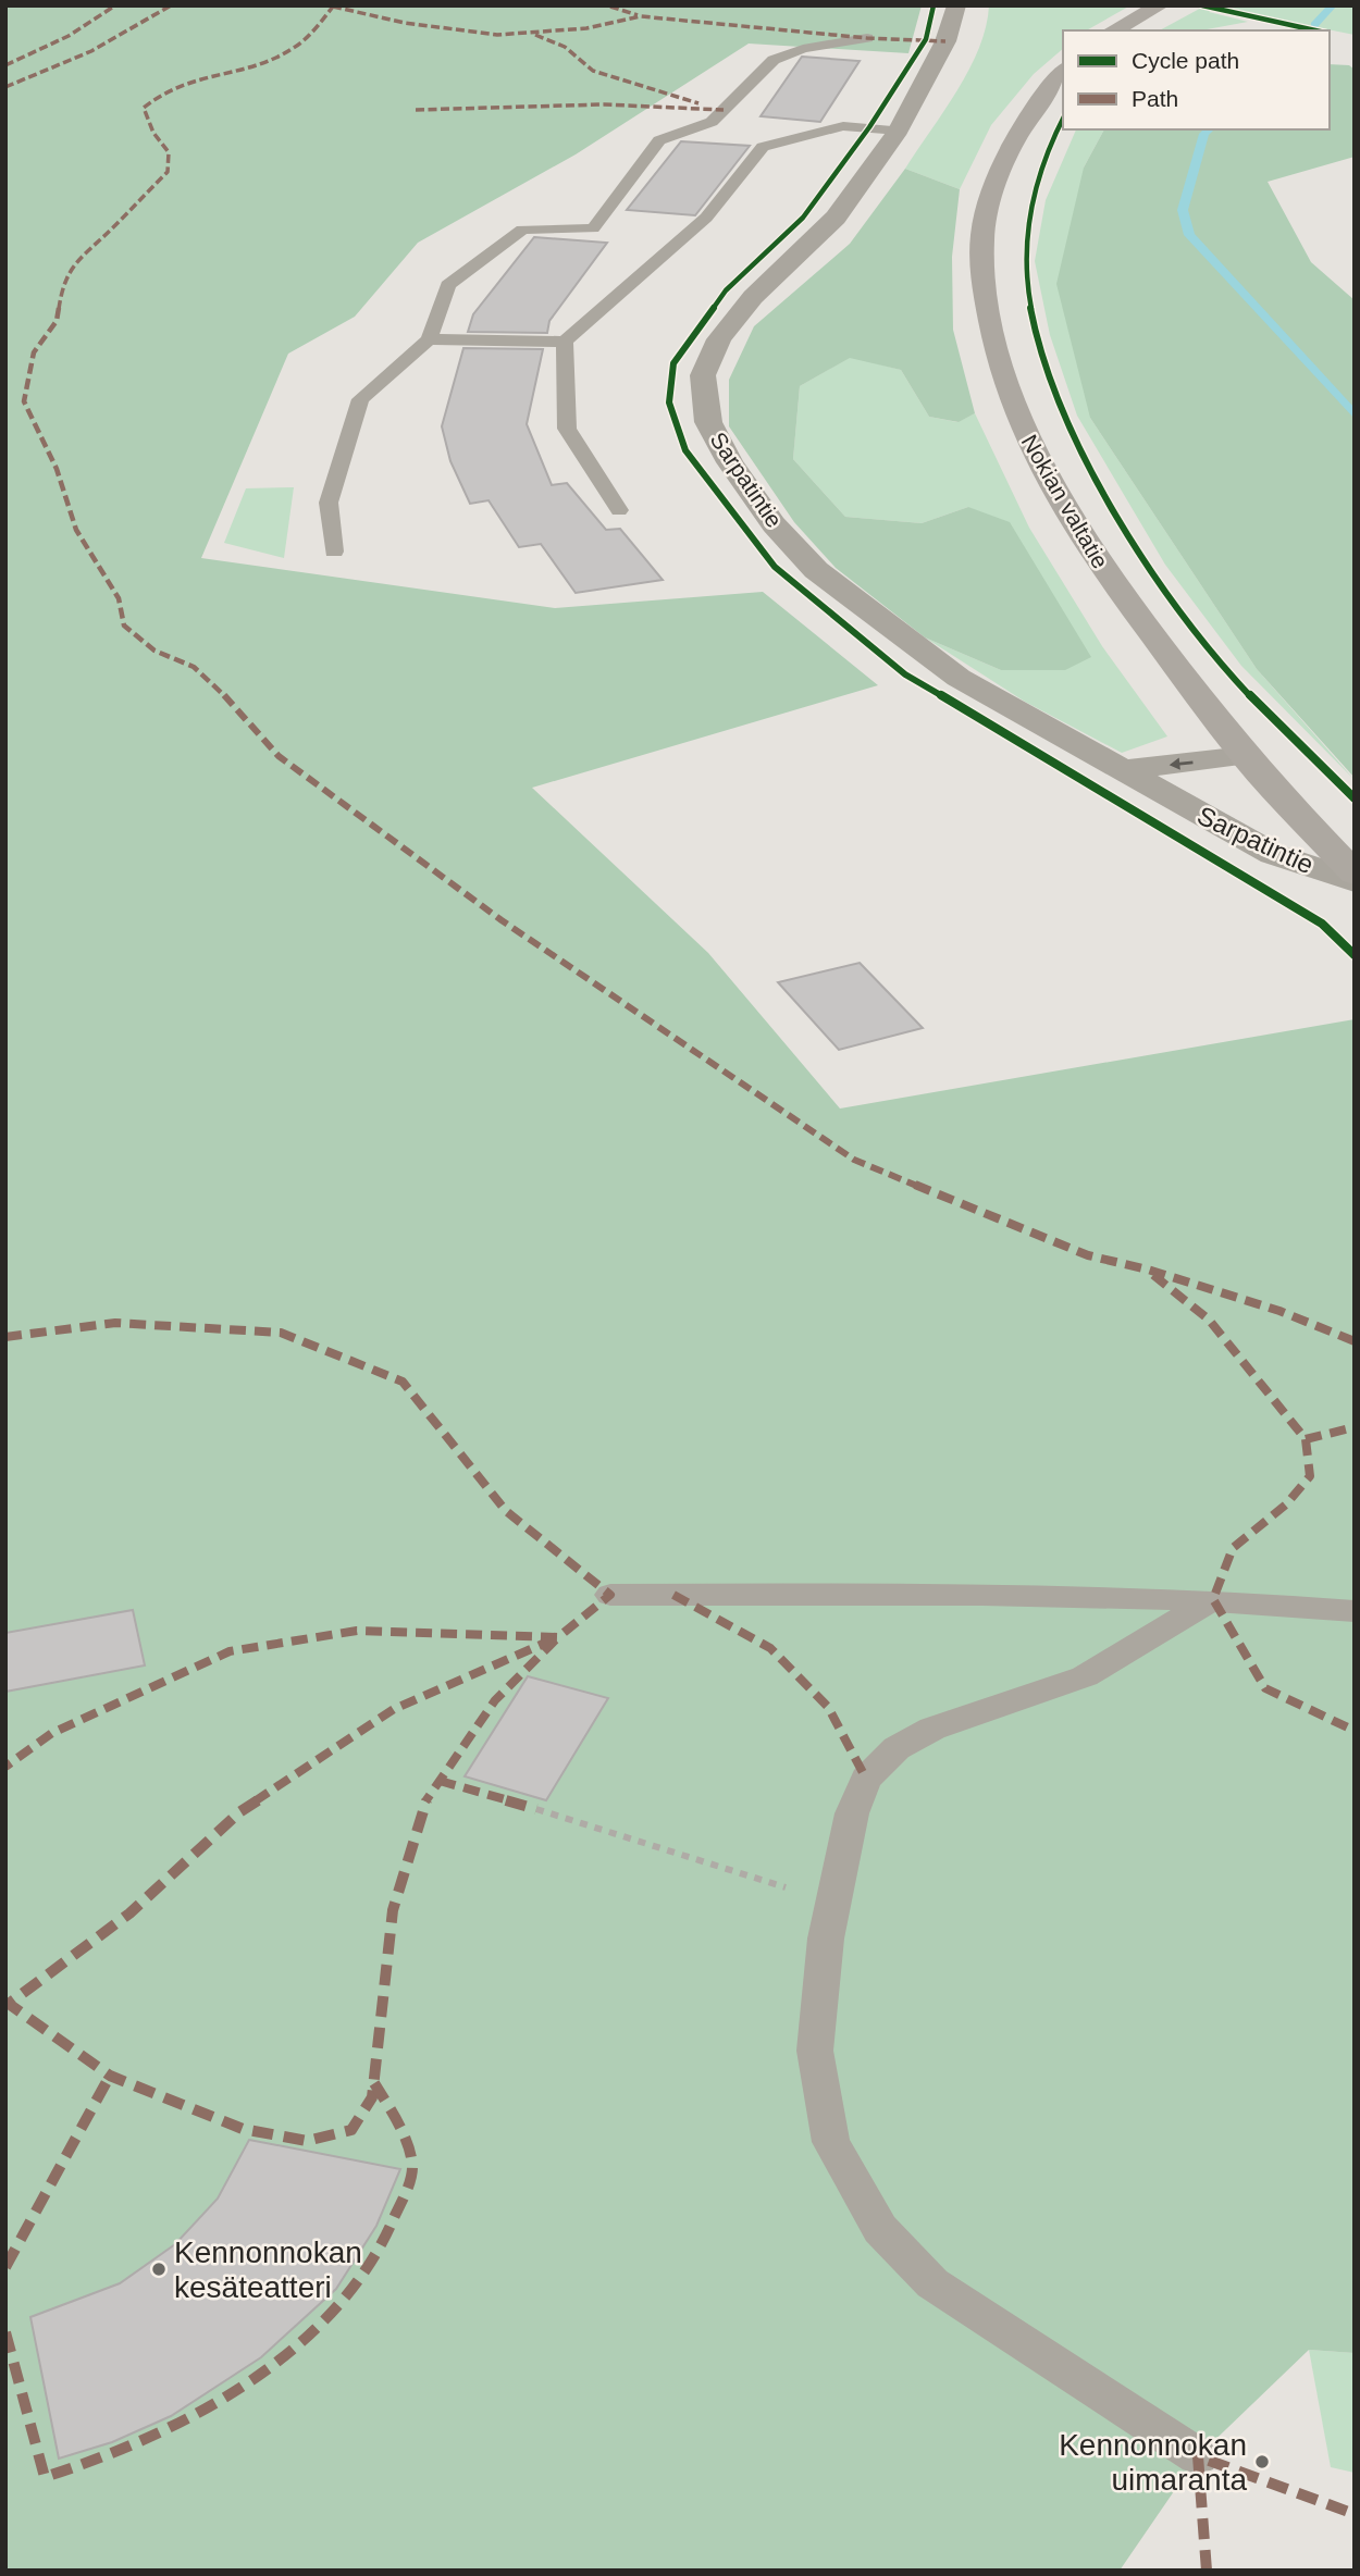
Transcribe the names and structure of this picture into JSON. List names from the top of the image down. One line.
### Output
{"streets":{"main road":["Sarpatintie","Nokian valtatie"]},"crossings":[["Sarpatintie","Nokian valtatie"]],"places":["Kennonnokan kesäteatteri","Kennonnokan uimaranta"],"legend":["Cycle path","Path"]}
